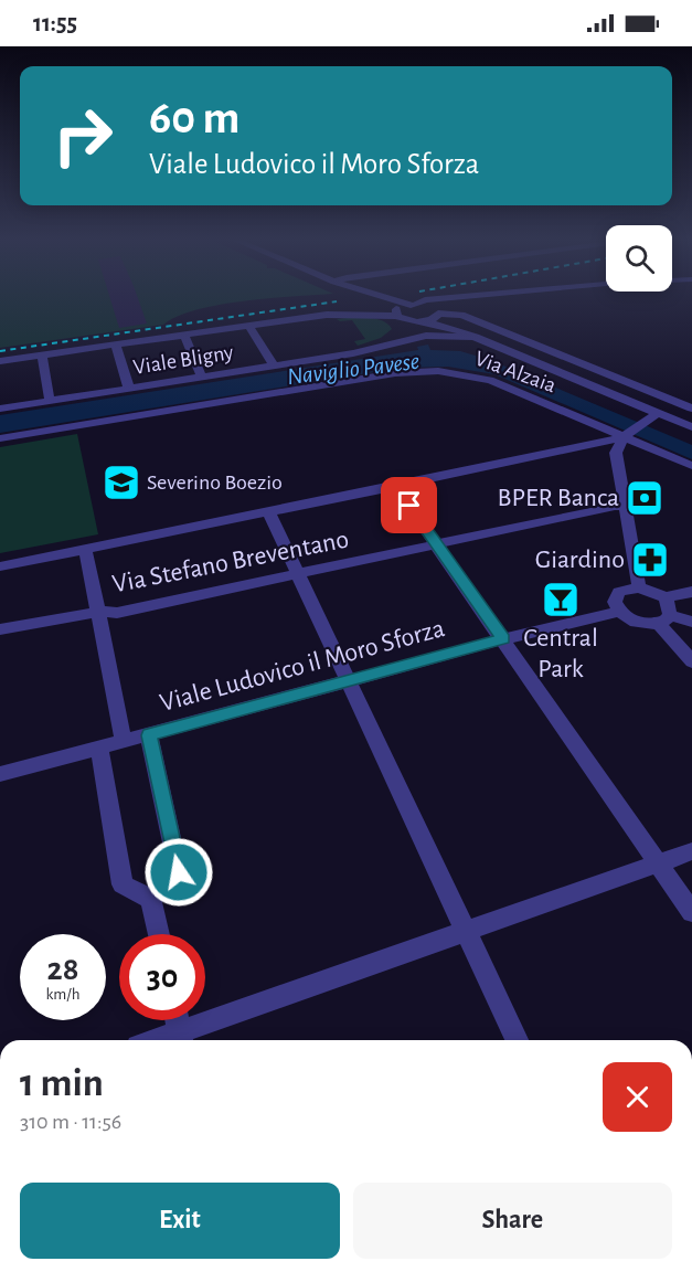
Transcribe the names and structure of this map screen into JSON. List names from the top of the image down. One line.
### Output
{"streets":{"street":["Viale Bligny","Via Alzaia","Via Stefano Breventano","Viale Ludovico il Moro Sforza"]},"water":["Naviglio Pavese"],"places":{"school or university":["Severino Boezio"],"bank":["BPER Banca"],"pharmacy":["Giardino"],"bar":["Central Park"]},"page":{"status":"11:55","turn":["60 m","Viale Ludovico il Moro Sforza"],"speed":"28 km/h","limit":"30","heading":["1 min","310 m · 11:56"],"buttons":["Exit","Share"]}}
